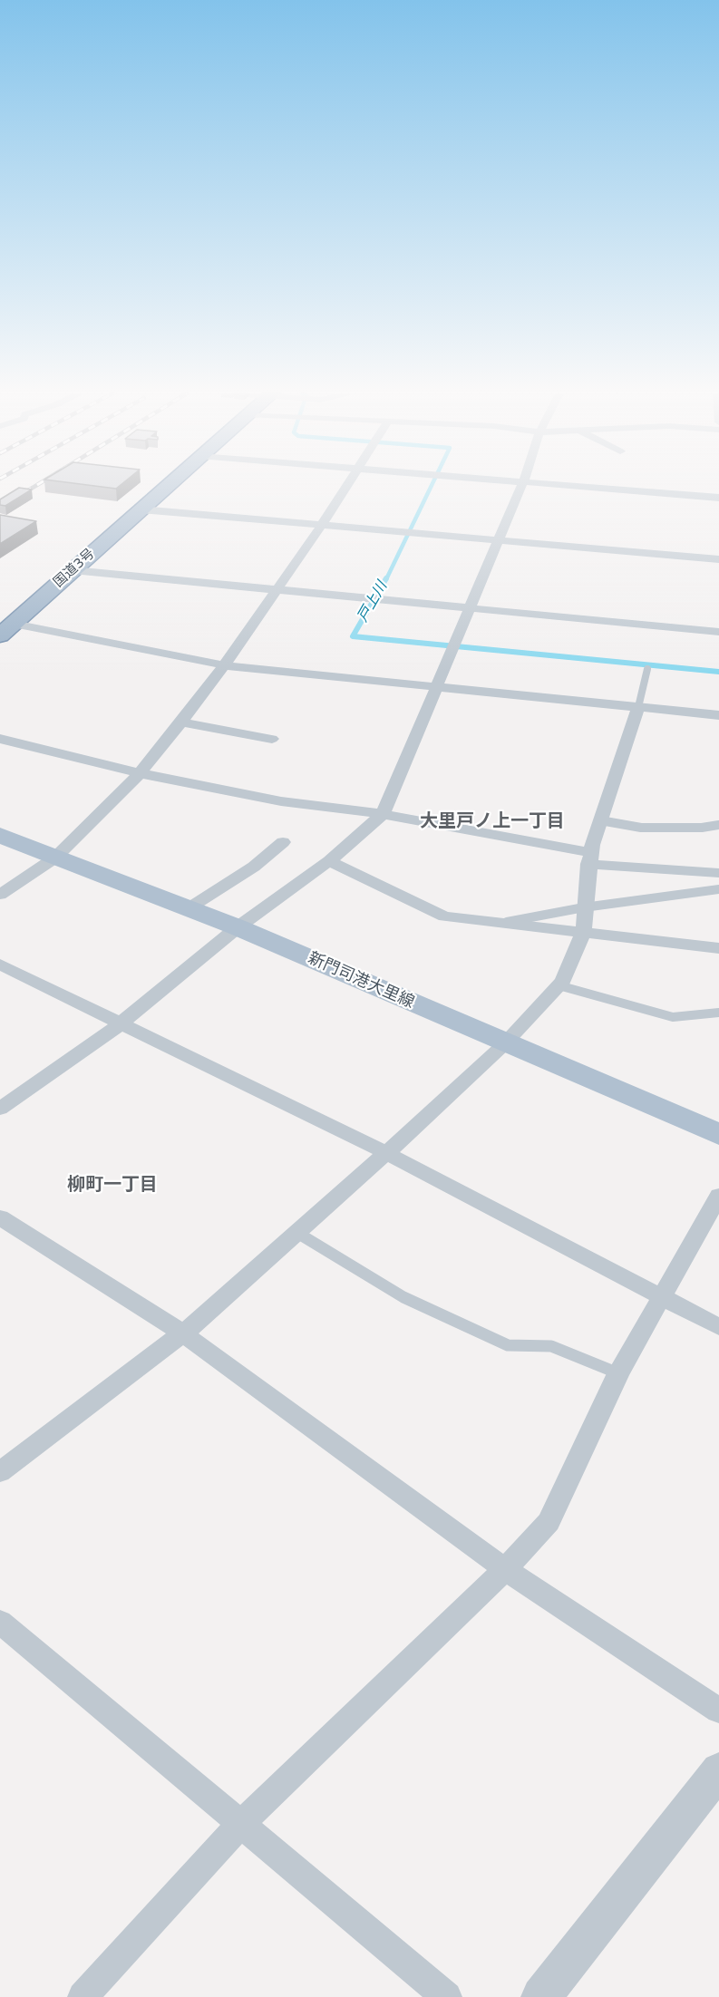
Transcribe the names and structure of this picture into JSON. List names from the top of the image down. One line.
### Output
{"streets":{"highway":["国道3号"],"main road":["新門司港大里線"]},"districts":["大里戸ノ上一丁目","柳町一丁目"],"water":["戸上川"]}
